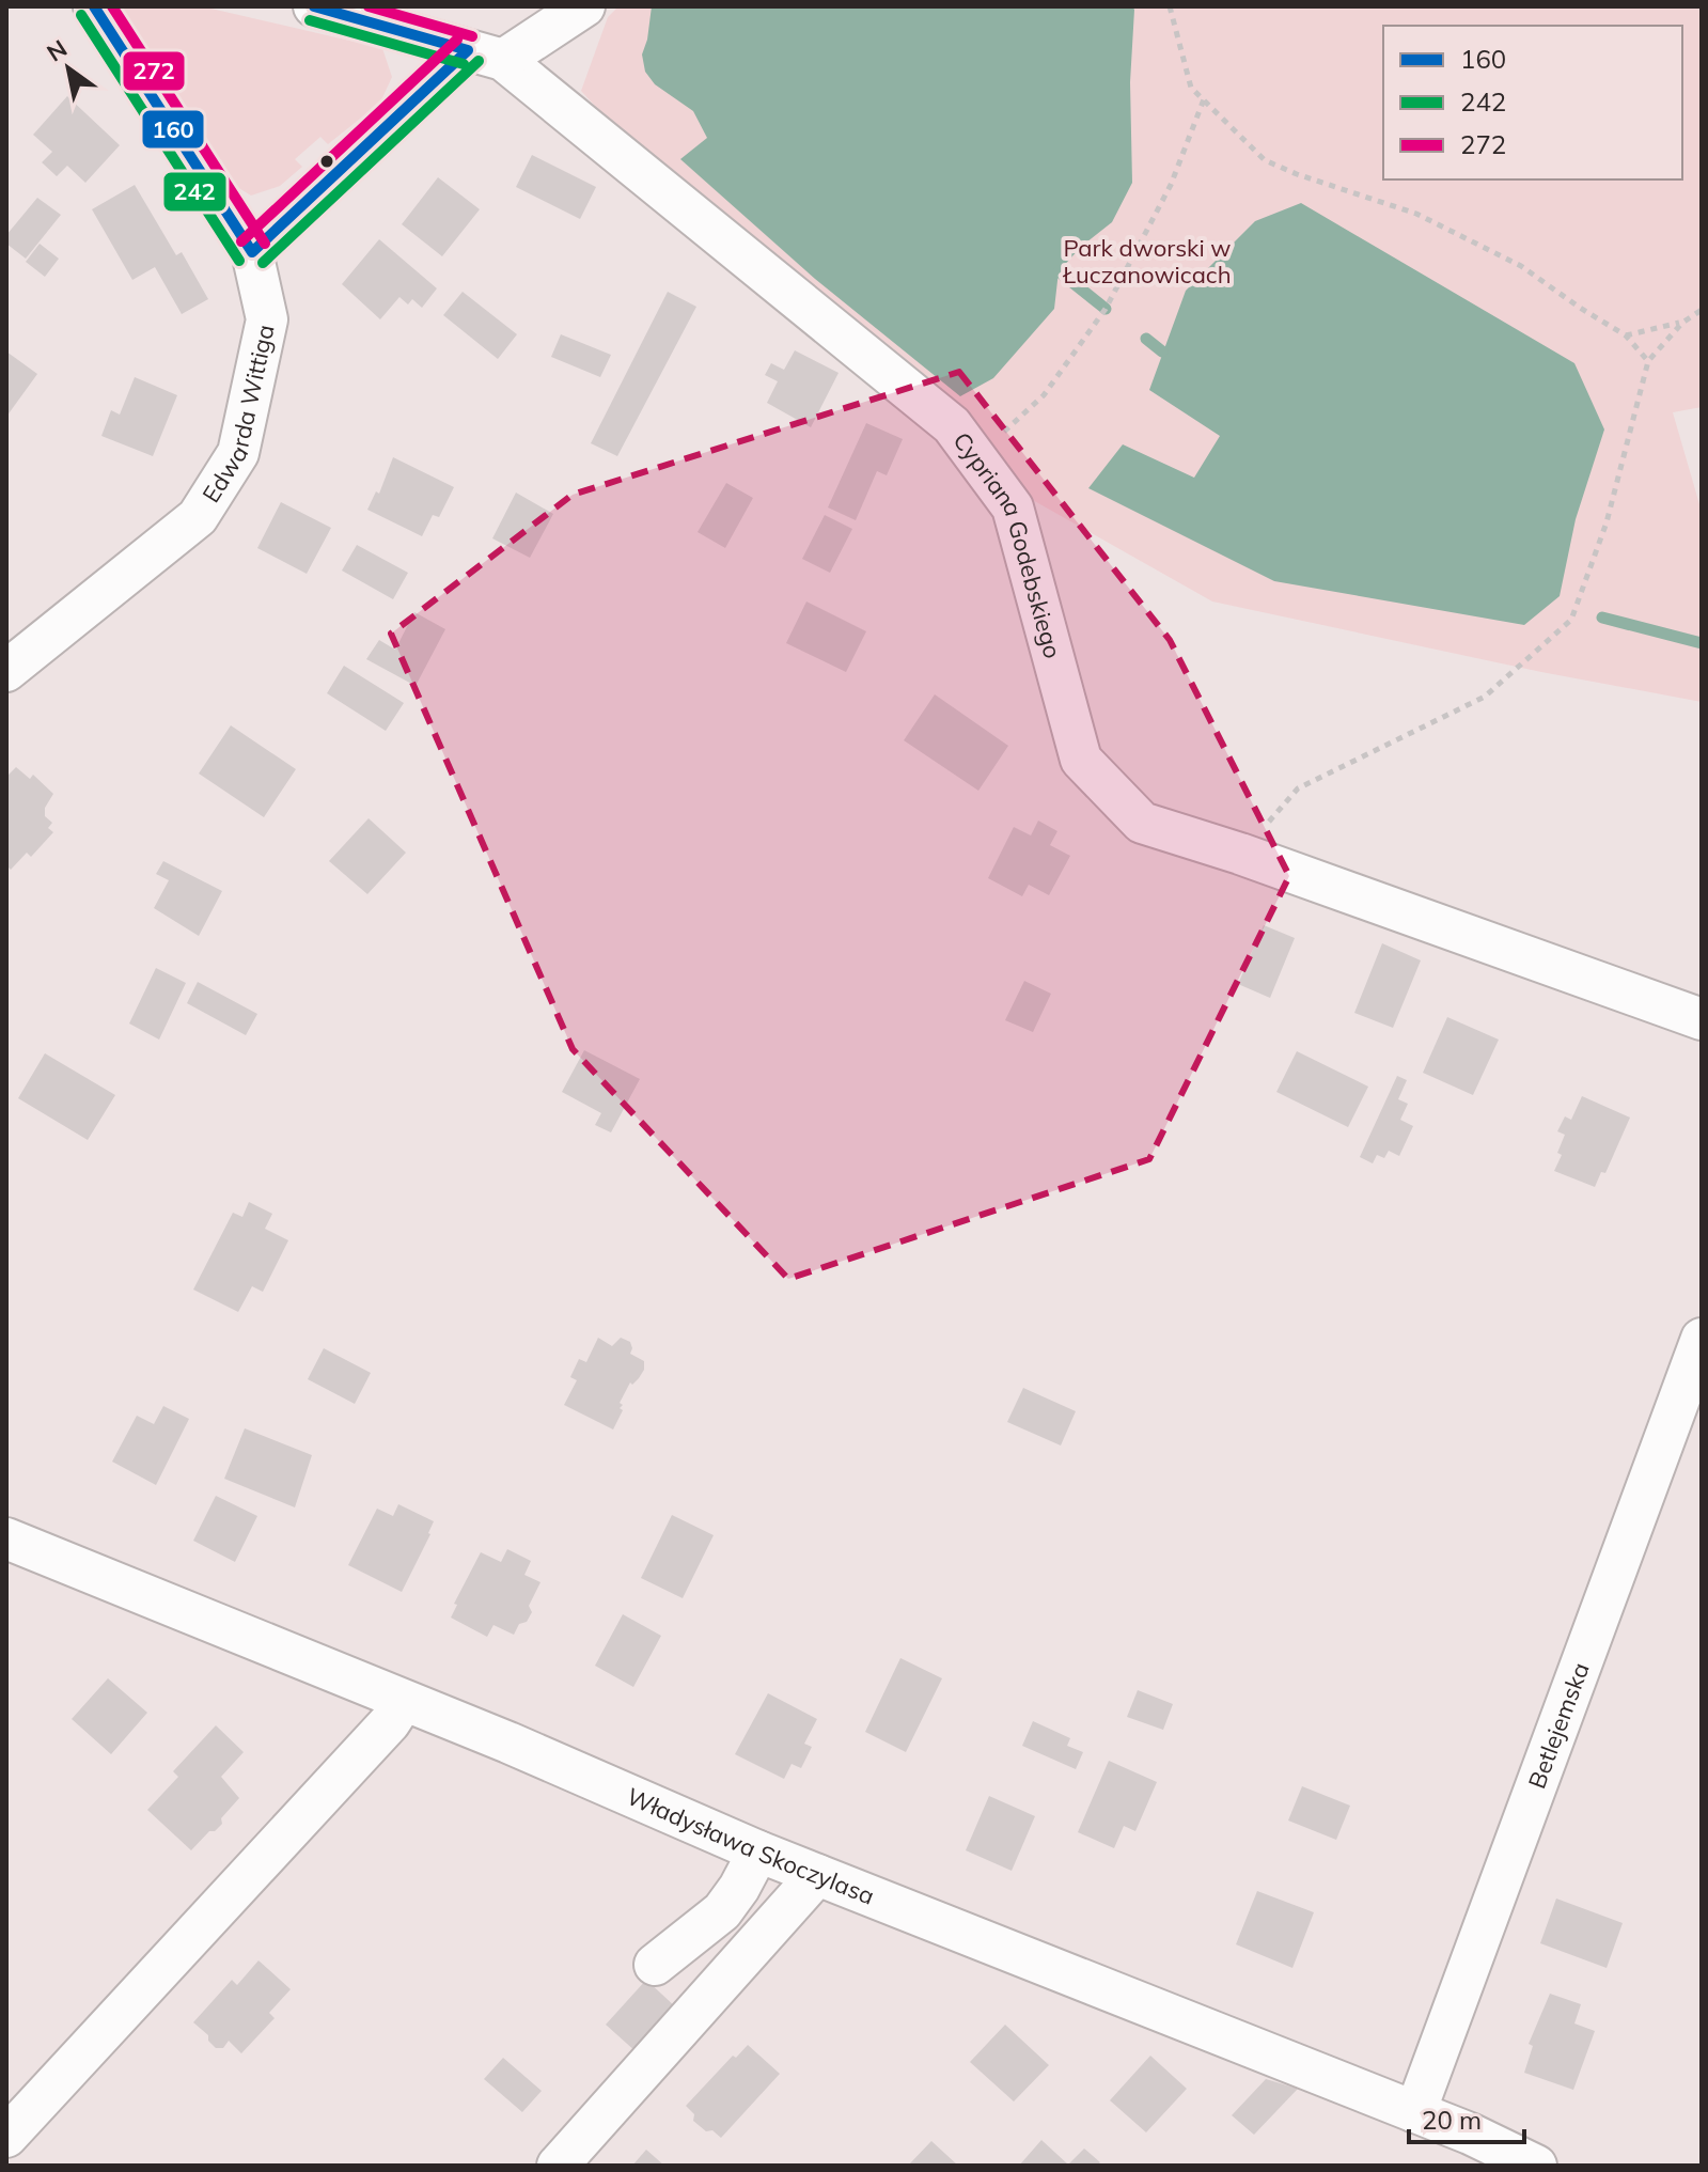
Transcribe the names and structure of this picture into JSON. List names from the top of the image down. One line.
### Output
{"streets":{"street":["Edwarda Wittiga","Cypriana Godebskiego","Betlejemska","Władysława Skoczylasa"]},"crossings":[["Betlejemska","Władysława Skoczylasa"]],"parks":["Park dworski w Łuczanowicach"],"lines":["transit line 160","transit line 272","transit line 242"],"legend":["160","242","272"],"scale_bar":"20 m","north":"top left"}
